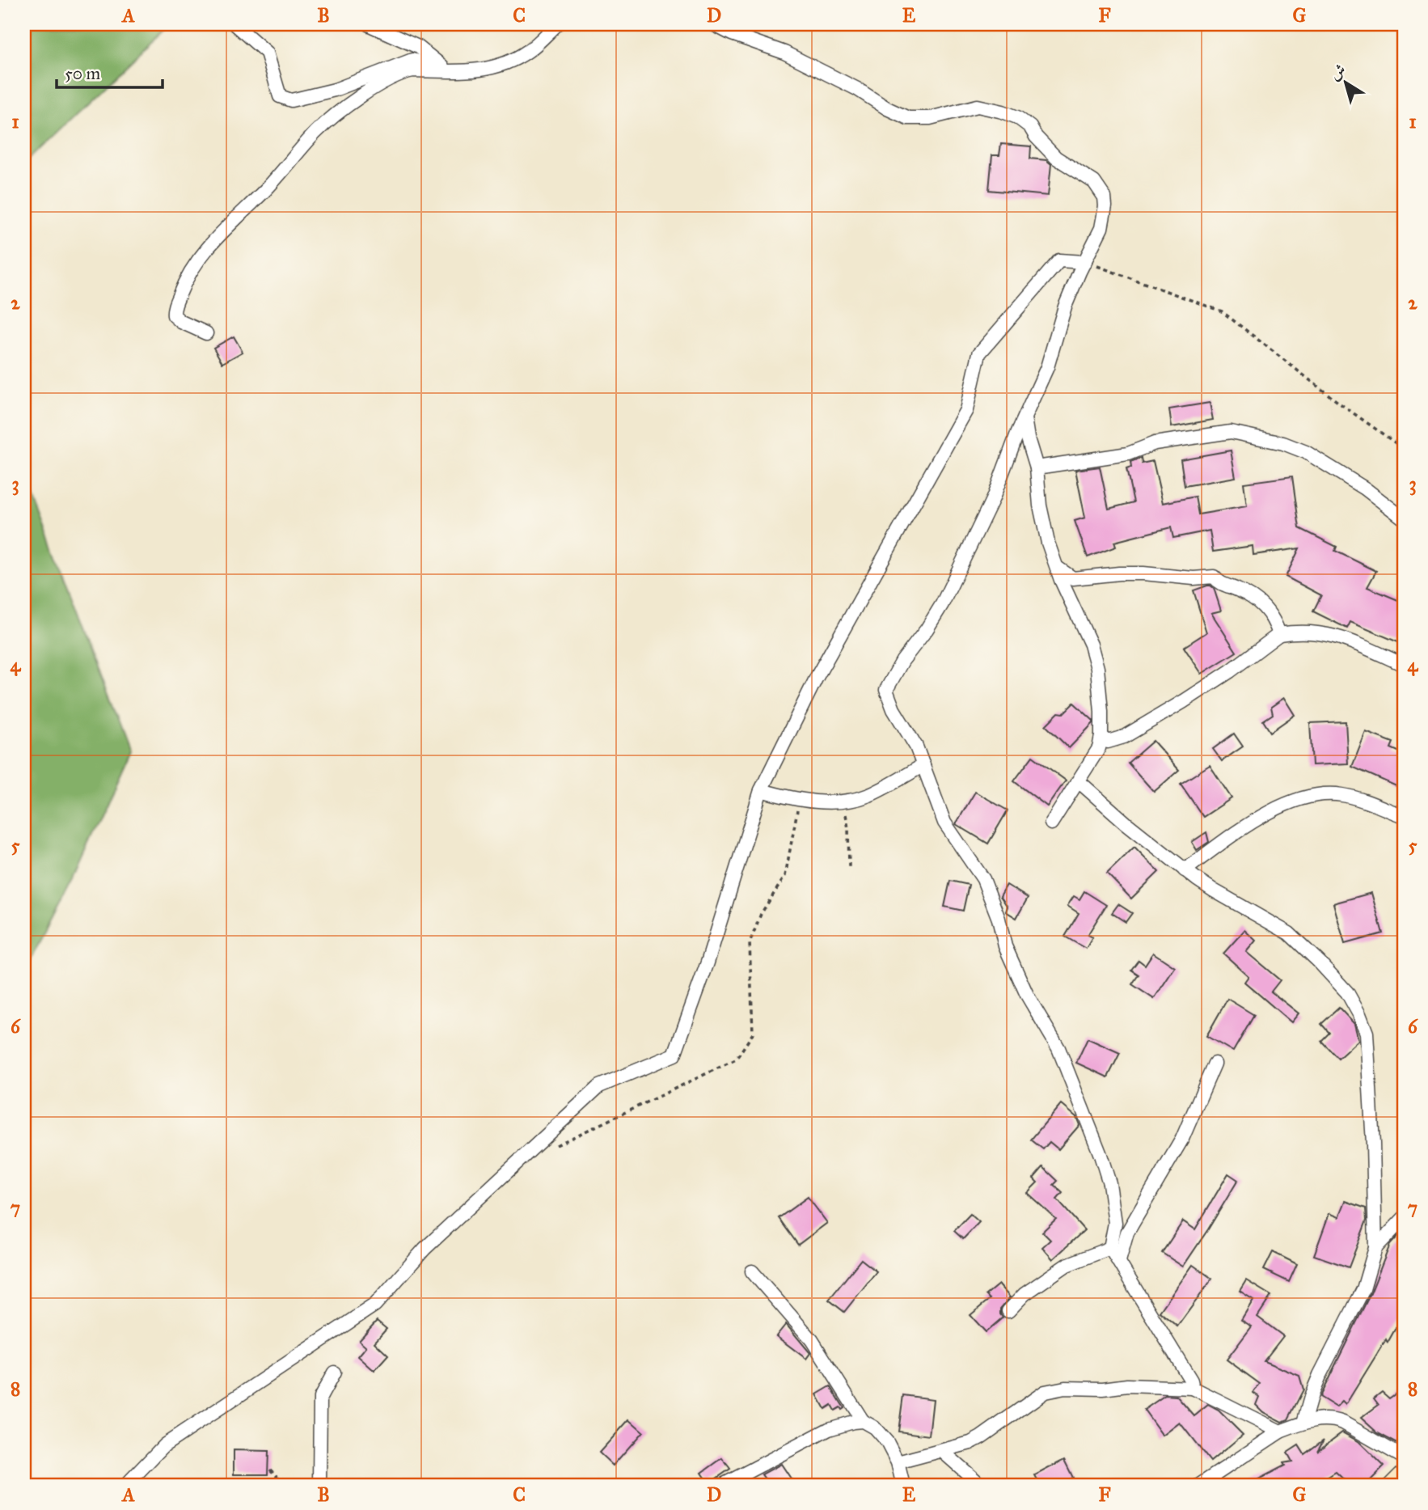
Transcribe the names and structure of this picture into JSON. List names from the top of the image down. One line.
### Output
{"scale_bar":"50 m","north":"top left","grid":{"columns":["A","B","C","D","E","F","G"],"rows":["1","2","3","4","5","6","7","8"]}}
